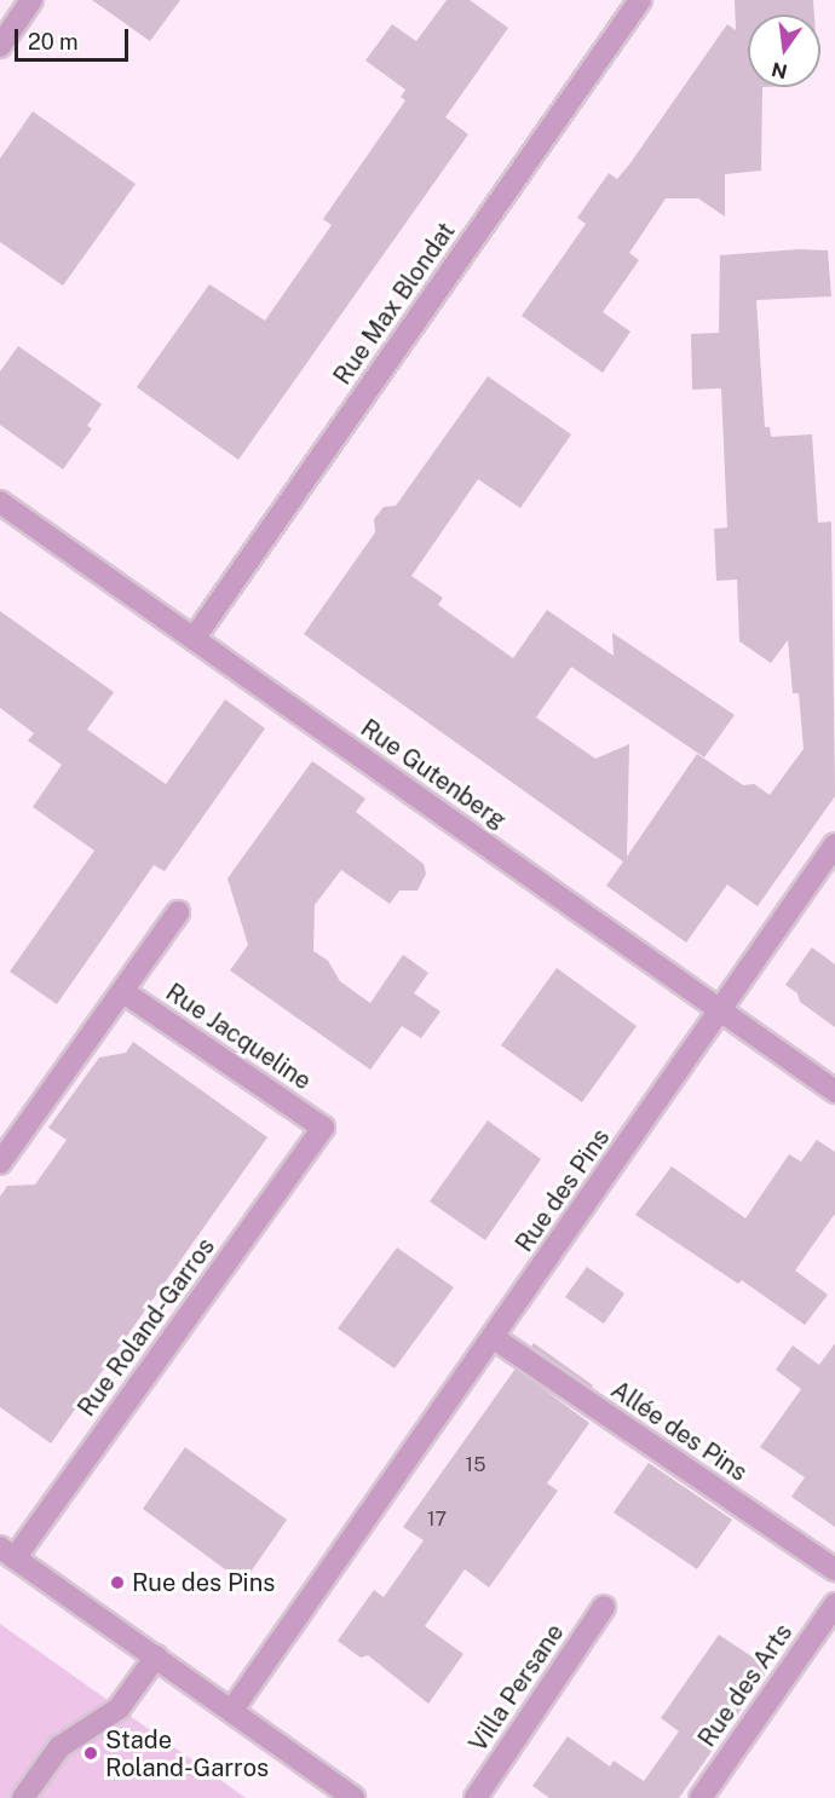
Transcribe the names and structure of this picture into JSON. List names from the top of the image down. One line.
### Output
{"streets":{"street":["Rue Max Blondat","Rue Gutenberg","Rue Jacqueline","Rue des Pins","Rue Roland-Garros","Allée des Pins","Rue des Arts","Villa Persane"]},"crossings":[["Rue Max Blondat","Rue Gutenberg"],["Rue Gutenberg","Rue des Pins"],["Rue Jacqueline","Rue Roland-Garros"],["Rue des Pins","Allée des Pins"]],"places":["Rue des Pins","Stade Roland-Garros"],"house_numbers":["15","17"],"scale_bar":"20 m","north":"bottom"}
